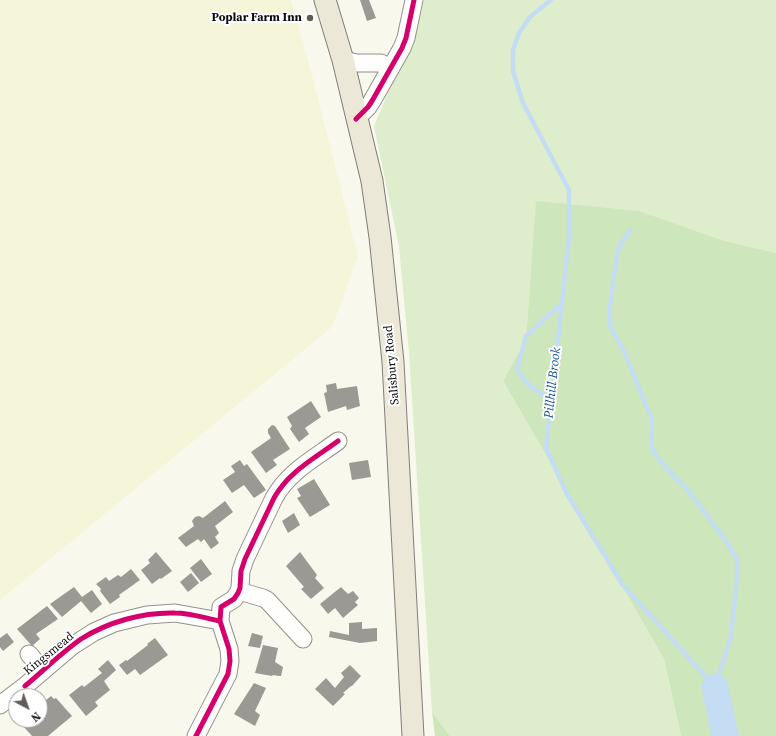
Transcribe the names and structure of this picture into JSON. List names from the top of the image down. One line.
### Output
{"streets":{"main road":["Salisbury Road"],"street":["Kingsmead"]},"water":["Pillhill Brook"],"places":["Poplar Farm Inn"],"north":"bottom right"}
